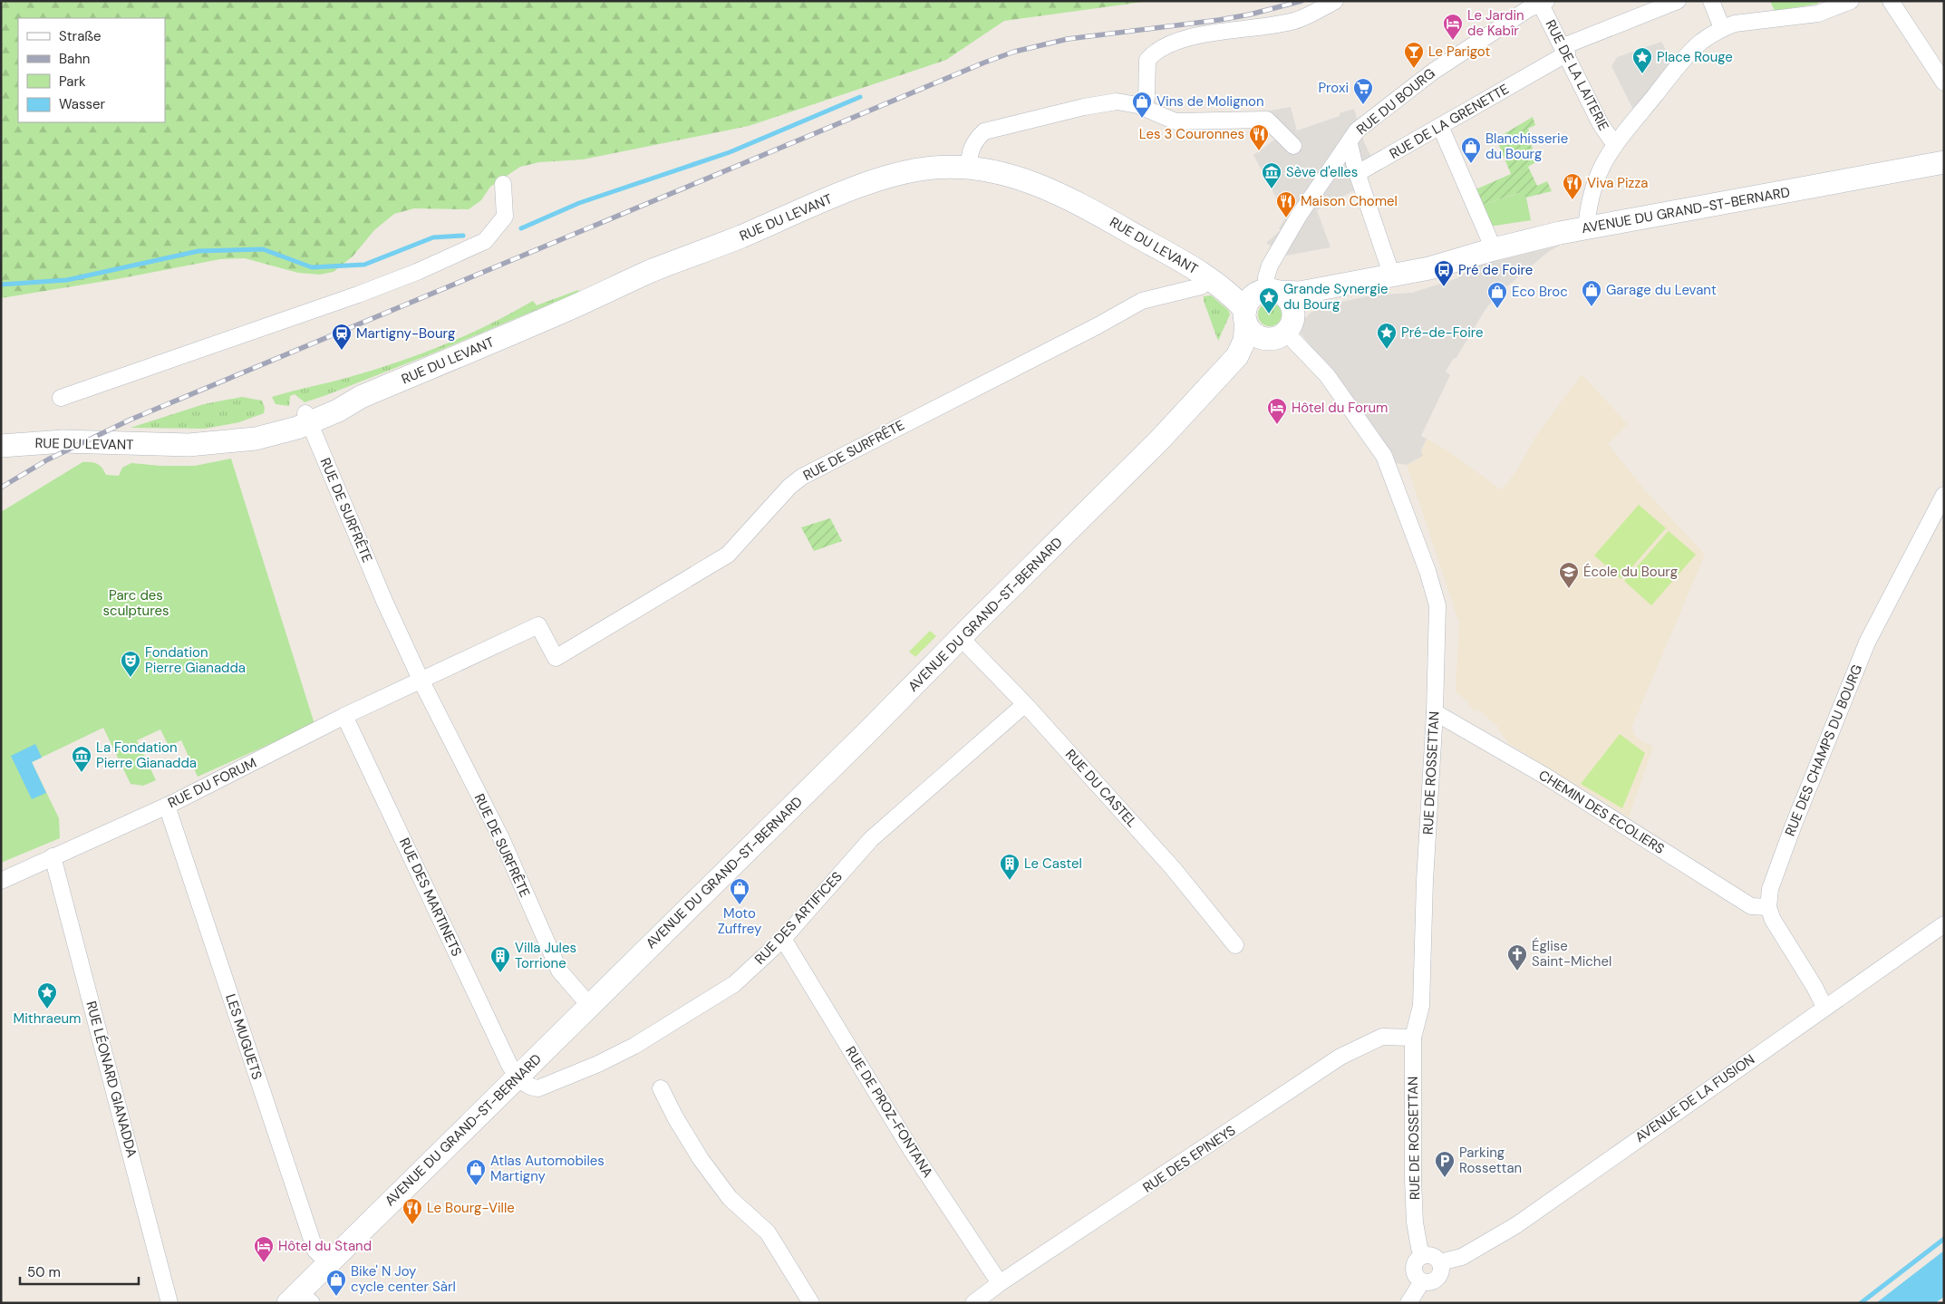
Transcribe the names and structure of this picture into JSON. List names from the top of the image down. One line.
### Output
{"streets":{"street":["RUE DE LA LAITERIE","RUE DU BOURG","RUE DE LA GRENETTE","AVENUE DU GRAND-ST-BERNARD","RUE DU LEVANT","RUE DE SURFRÊTE","RUE DES CHAMPS DU BOURG","RUE DE ROSSETTAN","RUE DU FORUM","RUE DU CASTEL","CHEMIN DES ECOLIERS","RUE DES MARTINETS","RUE DES ARTIFICES","LES MUGUETS","RUE LÉONARD GIANADDA","AVENUE DE LA FUSION","RUE DE PROZ-FONTANA","RUE DES EPINEYS"]},"crossings":[["RUE DE LA LAITERIE","RUE DU BOURG"],["RUE DE LA LAITERIE","RUE DE LA GRENETTE"],["RUE DU BOURG","AVENUE DU GRAND-ST-BERNARD"],["RUE DU BOURG","RUE DU LEVANT"],["RUE DU BOURG","RUE DE ROSSETTAN"],["AVENUE DU GRAND-ST-BERNARD","RUE DU LEVANT"],["AVENUE DU GRAND-ST-BERNARD","RUE DE SURFRÊTE"],["AVENUE DU GRAND-ST-BERNARD","RUE DE ROSSETTAN"],["AVENUE DU GRAND-ST-BERNARD","RUE DU CASTEL"],["AVENUE DU GRAND-ST-BERNARD","RUE DES MARTINETS"],["AVENUE DU GRAND-ST-BERNARD","RUE DES ARTIFICES"],["AVENUE DU GRAND-ST-BERNARD","LES MUGUETS"],["RUE DU LEVANT","RUE DE SURFRÊTE"],["RUE DU LEVANT","RUE DE ROSSETTAN"],["RUE DE SURFRÊTE","RUE DU FORUM"],["RUE DES CHAMPS DU BOURG","CHEMIN DES ECOLIERS"],["RUE DE ROSSETTAN","CHEMIN DES ECOLIERS"],["RUE DE ROSSETTAN","AVENUE DE LA FUSION"],["RUE DE ROSSETTAN","RUE DES EPINEYS"],["RUE DU FORUM","RUE DES MARTINETS"],["RUE DU FORUM","LES MUGUETS"],["RUE DU FORUM","RUE LÉONARD GIANADDA"],["RUE DU CASTEL","RUE DES ARTIFICES"],["RUE DES MARTINETS","RUE DES ARTIFICES"],["RUE DES ARTIFICES","RUE DE PROZ-FONTANA"],["RUE DE PROZ-FONTANA","RUE DES EPINEYS"]],"parks":["Parc des sculptures"],"places":{"hotel":["Le Jardin de Kabîr","Hôtel du Forum","Hôtel du Stand"],"bar":["Le Parigot"],"place":["Place Rouge","Grande Synergie du Bourg","Pré-de-Foire","Mithraeum"],"supermarket":["Proxi"],"shop":["Vins de Molignon","Blanchisserie du Bourg","Garage du Levant","Eco Broc","Moto Zuffrey","Atlas Automobiles Martigny","Bike' N Joy cycle center Sàrl"],"restaurant":["Les 3 Couronnes","Viva Pizza","Maison Chomel","Le Bourg-Ville"],"museum":["Sève d'elles","La Fondation Pierre Gianadda"],"bus stop":["Pré de Foire"],"station":["Martigny-Bourg"],"school or university":["École du Bourg"],"theatre":["Fondation Pierre Gianadda"],"building":["Le Castel","Villa Jules Torrione"],"church":["Église Saint-Michel"],"parking":["Parking Rossettan"]},"legend":["Straße","Bahn","Park","Wasser"],"scale_bar":"50 m"}
